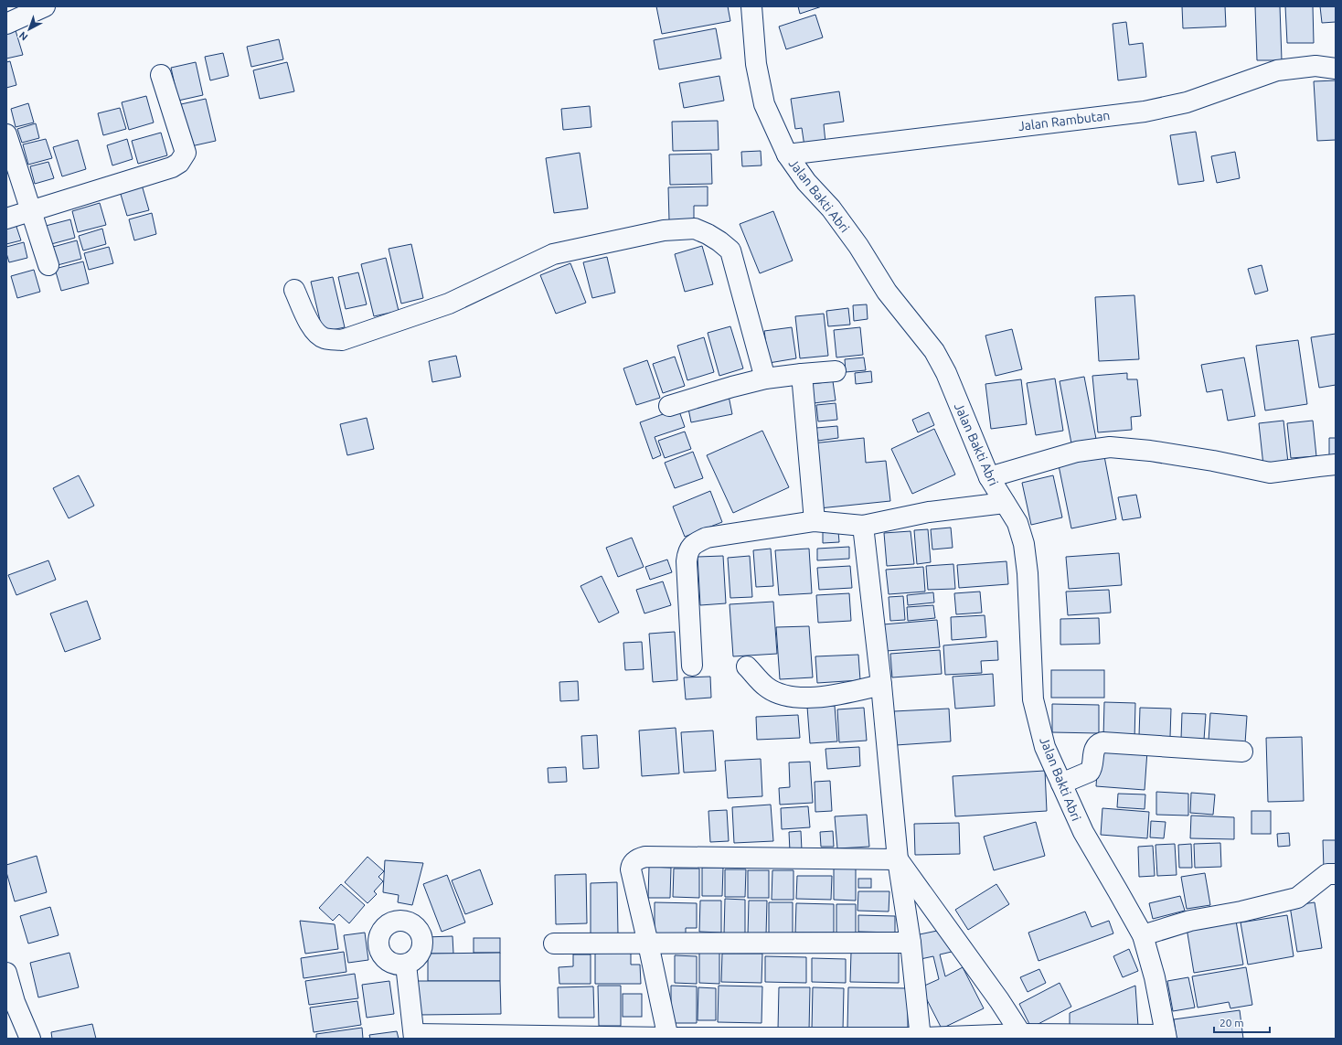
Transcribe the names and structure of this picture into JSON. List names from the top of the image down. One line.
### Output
{"streets":{"street":["Jalan Rambutan","Jalan Bakti Abri"]},"crossings":[["Jalan Rambutan","Jalan Bakti Abri"]],"scale_bar":"20 m","north":"bottom left"}
